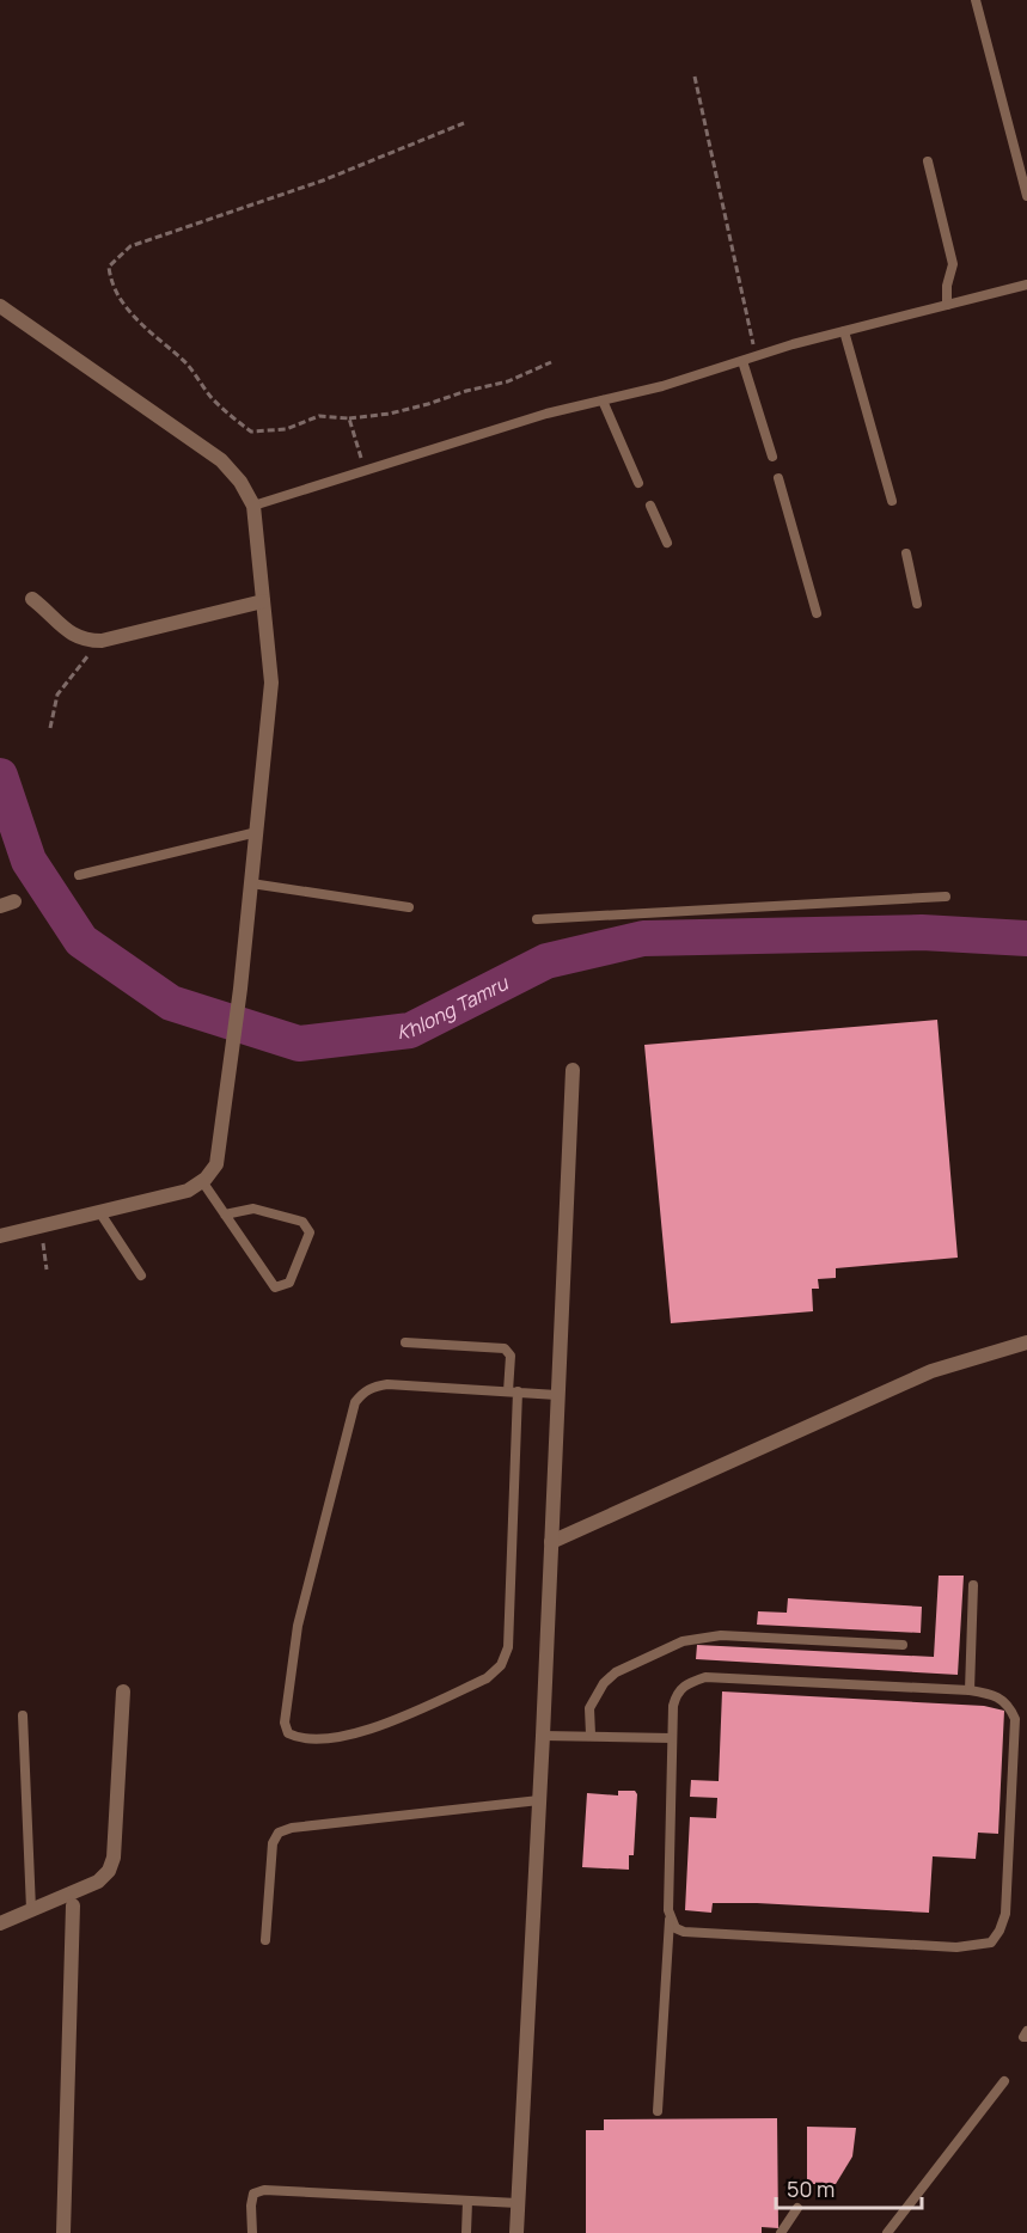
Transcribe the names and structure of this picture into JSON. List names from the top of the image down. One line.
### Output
{"water":["Khlong Tamru"],"scale_bar":"50 m"}
